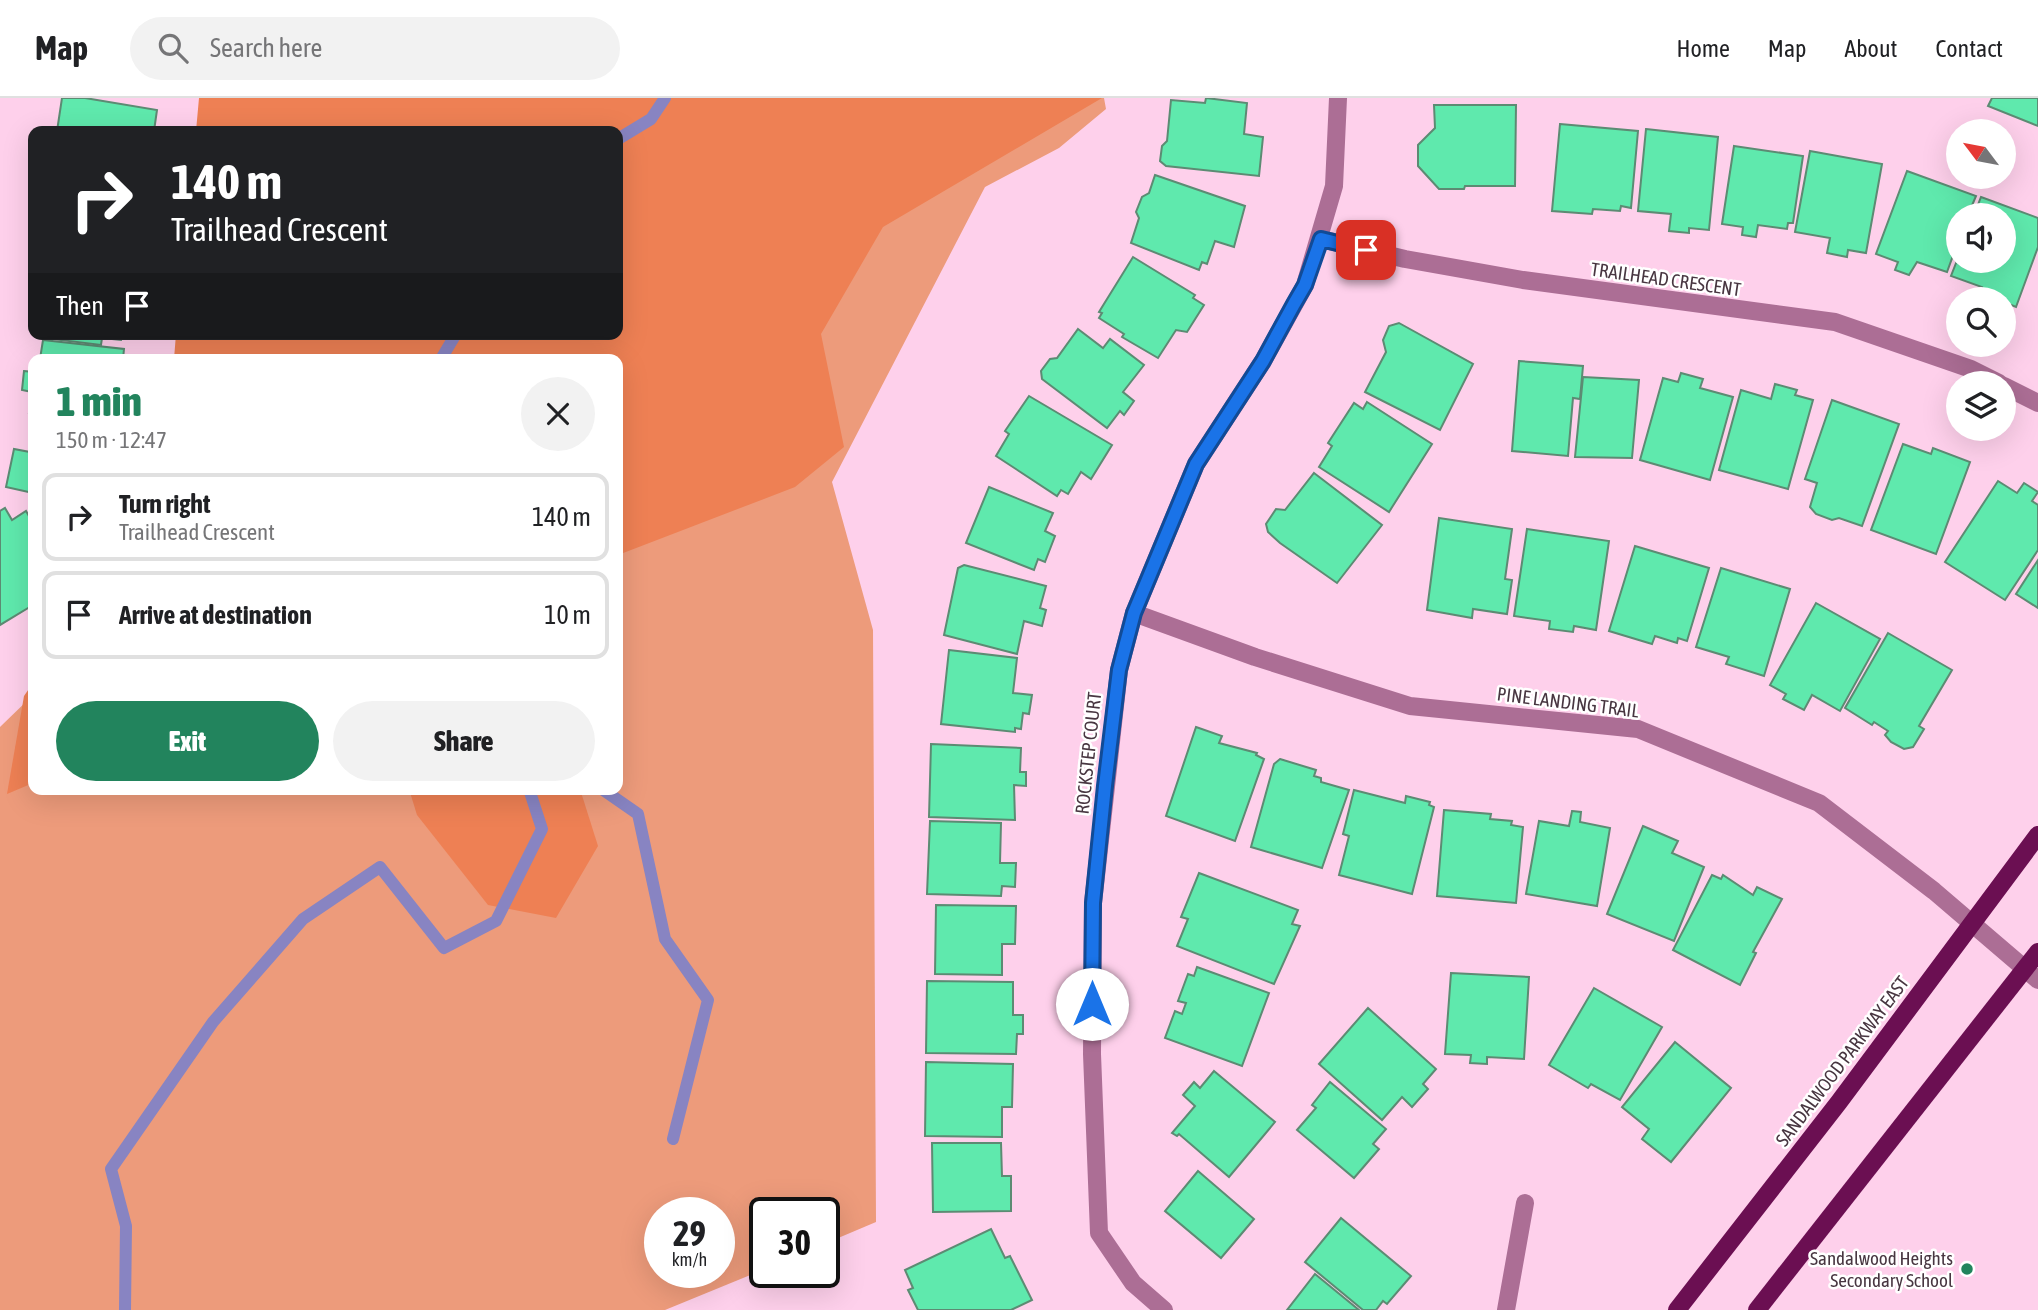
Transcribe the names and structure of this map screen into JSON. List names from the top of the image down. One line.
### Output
{"streets":{"main road":["SANDALWOOD PARKWAY EAST"],"street":["TRAILHEAD CRESCENT","PINE LANDING TRAIL","ROCKSTEP COURT"]},"crossings":[["TRAILHEAD CRESCENT","ROCKSTEP COURT"],["PINE LANDING TRAIL","ROCKSTEP COURT"],["PINE LANDING TRAIL","SANDALWOOD PARKWAY EAST"]],"places":["Sandalwood Heights Secondary School"],"north":"top left","page":{"header":"Map","search":"Search here","nav":["Home","Map","About","Contact"],"turn":["140 m","Trailhead Crescent"],"then":"Then","heading":["1 min","150 m · 12:47"],"list":[{"name":"Turn right","note":"Trailhead Crescent","value":"140 m"},{"name":"Arrive at destination","value":"10 m"}],"buttons":["Exit","Share"],"speed":"29 km/h","limit":"30"}}
